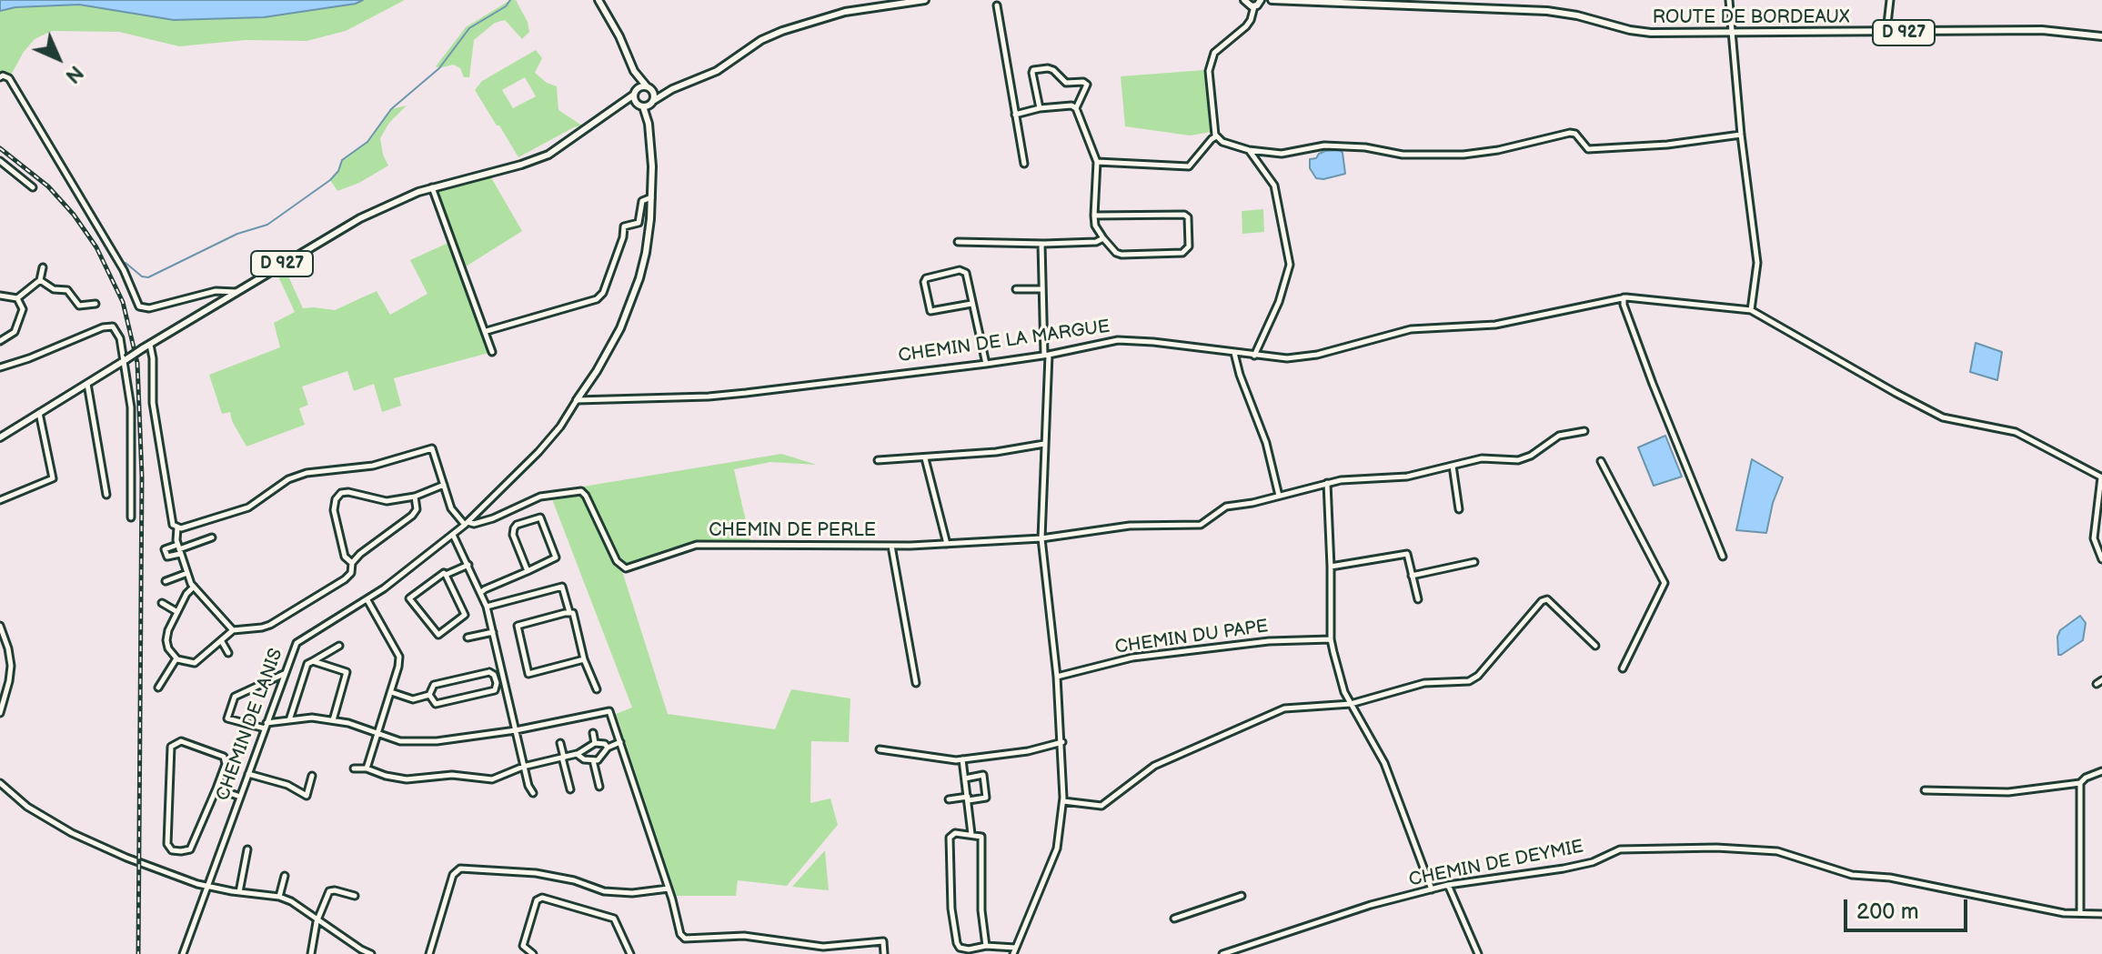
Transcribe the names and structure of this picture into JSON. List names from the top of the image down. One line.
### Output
{"streets":{"main road":["ROUTE DE BORDEAUX","D 927"],"street":["CHEMIN DE LA MARGUE","CHEMIN DE PERLE","CHEMIN DU PAPE","CHEMIN DE LANIS","CHEMIN DE DEYMIE"]},"crossings":[["CHEMIN DE PERLE","CHEMIN DE LANIS"]],"scale_bar":"200 m","north":"bottom right"}
